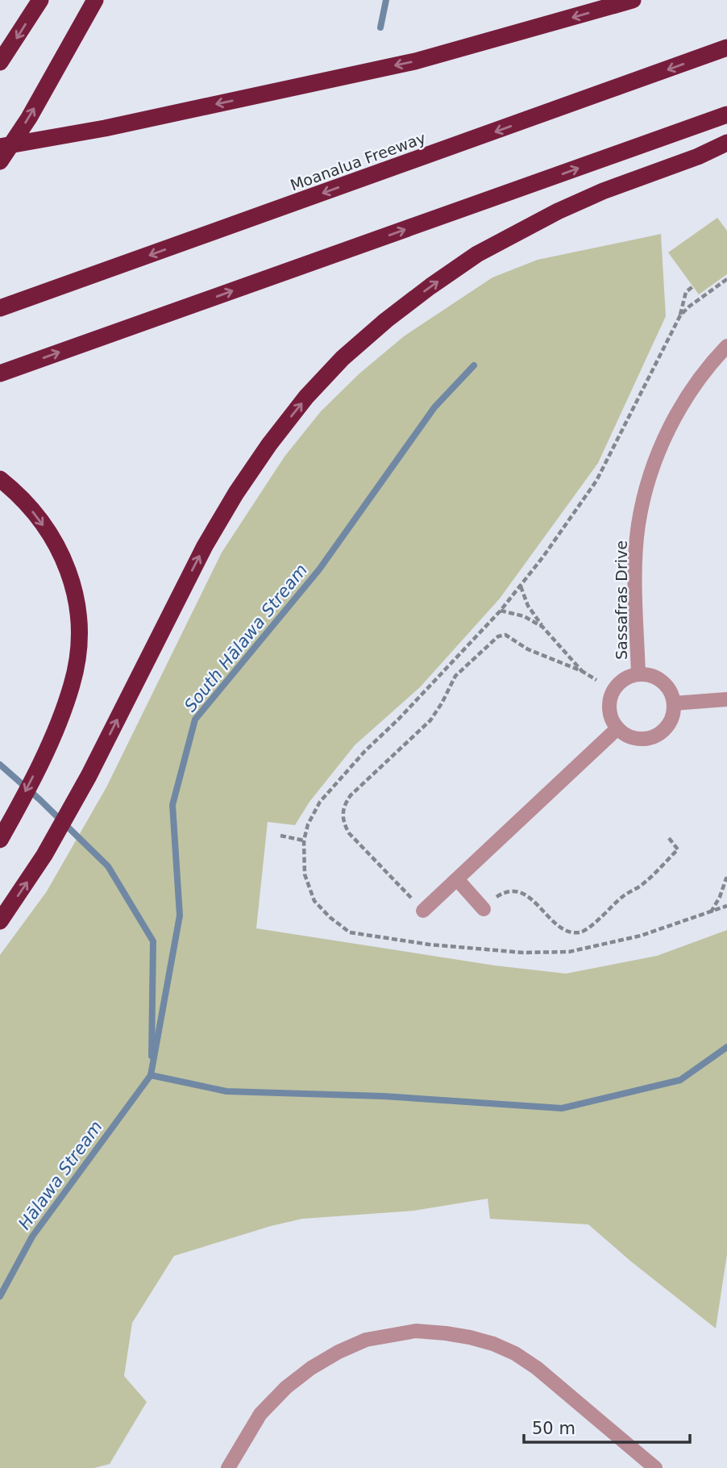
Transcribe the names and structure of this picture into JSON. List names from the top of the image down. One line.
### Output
{"streets":{"highway":["Moanalua Freeway"],"street":["Sassafras Drive"]},"water":["South Hālawa Stream","Hālawa Stream"],"scale_bar":"50 m"}
